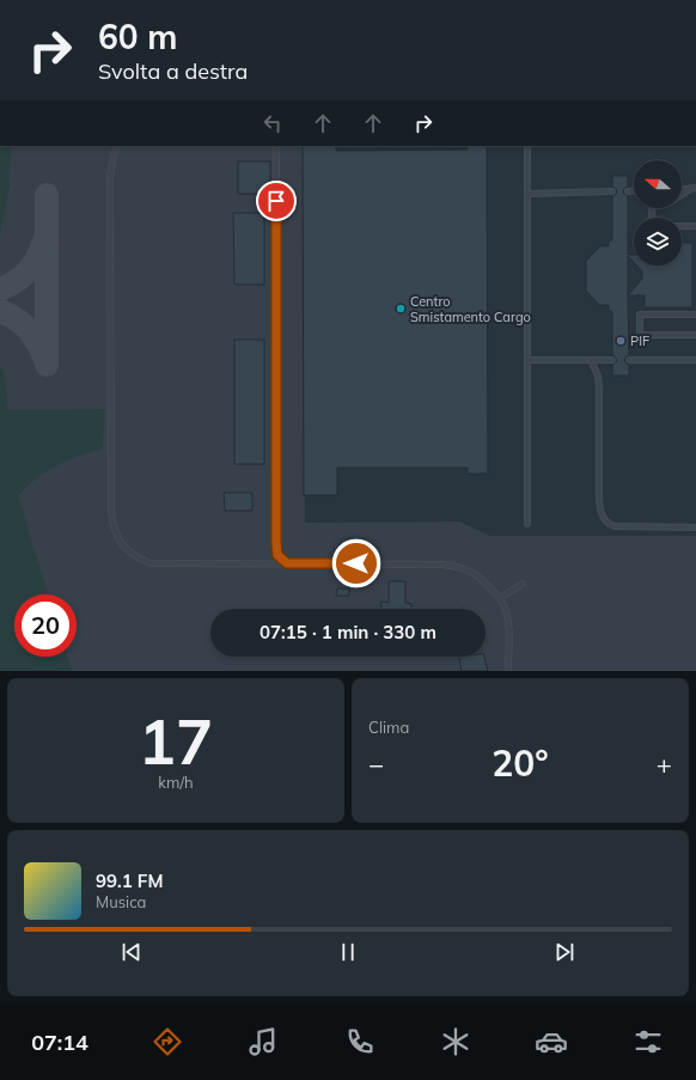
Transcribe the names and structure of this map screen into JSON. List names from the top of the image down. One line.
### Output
{"places":["Centro Smistamento Cargo","PIF"],"north":"left","page":{"turn":["60 m","Svolta a destra"],"limit":"20","trip":"07:15 · 1 min · 330 m","tile":[["17","km/h"],"Clima"],"heat":["−","20°","+"],"song":["99.1 FM","Musica"],"tabs":"07:14"}}
